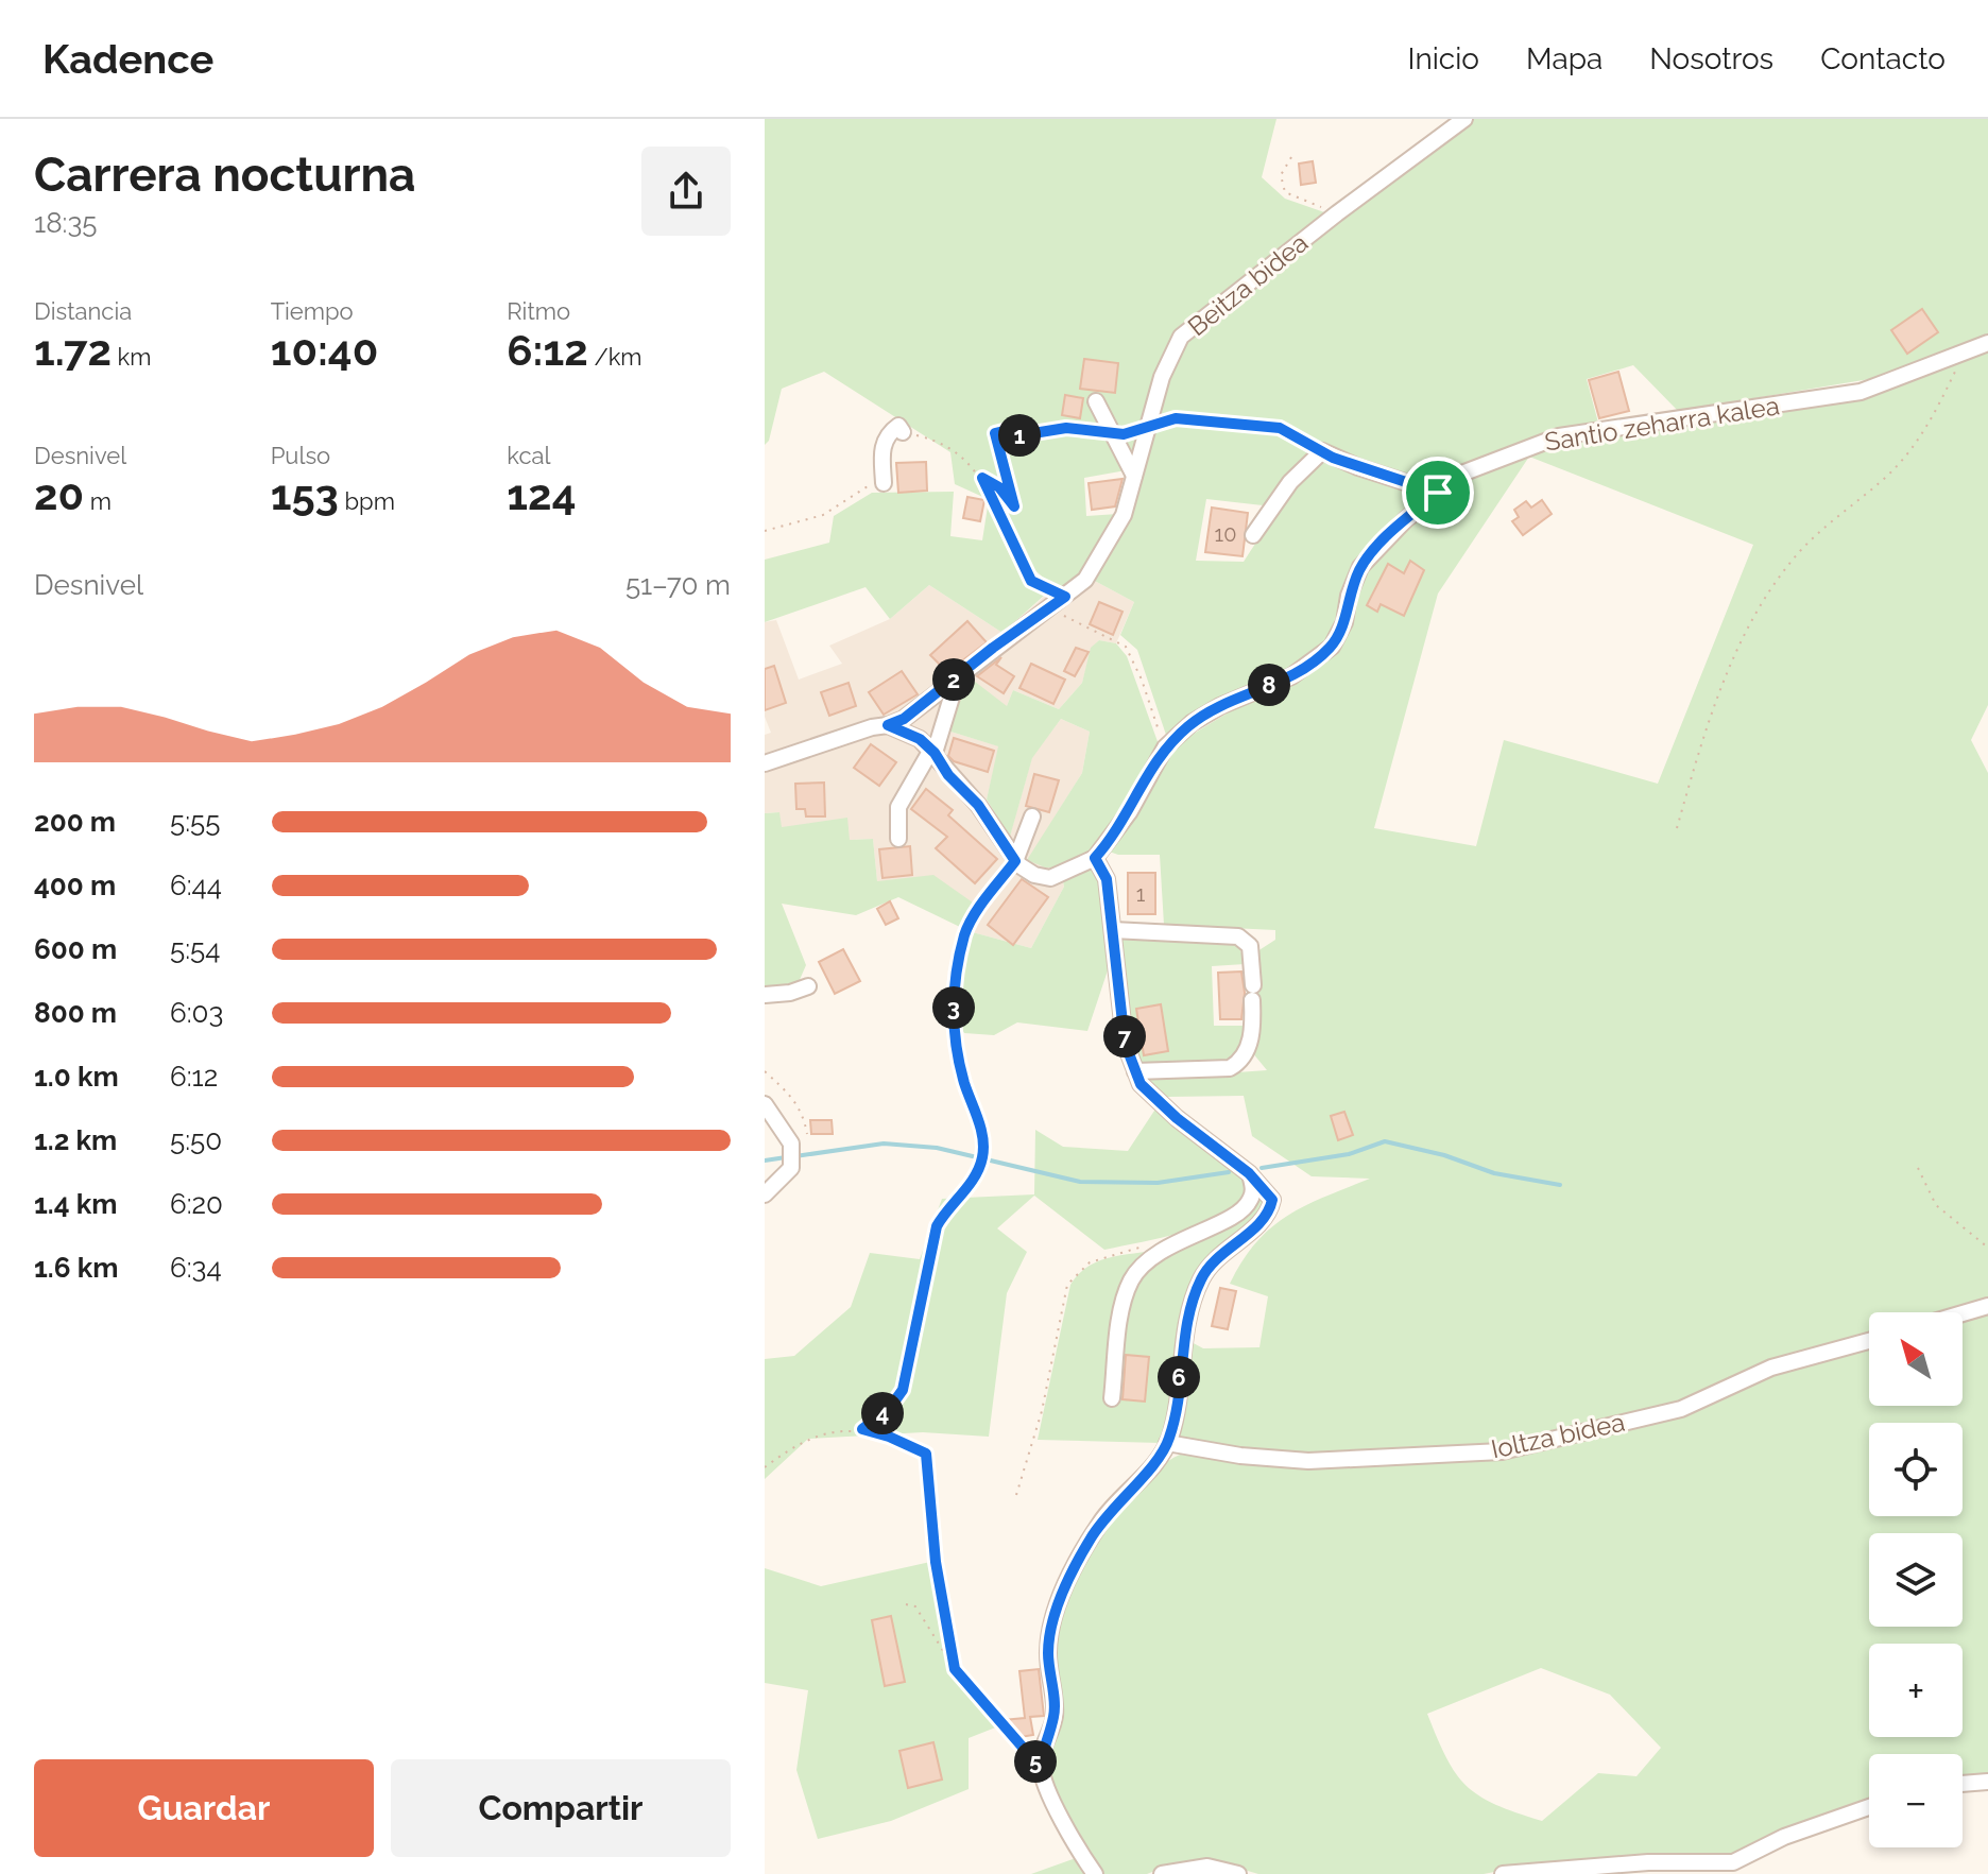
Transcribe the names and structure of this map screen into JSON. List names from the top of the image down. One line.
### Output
{"streets":{"street":["Beitza bidea","Santio zeharra kalea","Ioltza bidea"]},"crossings":[["Beitza bidea","Santio zeharra kalea"]],"house_numbers":["10","1"],"north":"top left","page":{"header":"Kadence","nav":["Inicio","Mapa","Nosotros","Contacto"],"heading":["Carrera nocturna","18:35"],"stats":[["Distancia","1.72 km"],["Tiempo","10:40"],["Ritmo","6:12 /km"],["Desnivel","20 m"],["Pulso","153 bpm"],["kcal","124"]],"pins":["1","2","8","3","7","6","4","5"],"chart":["Desnivel","51–70 m"],"list":[{"name":"200 m","note":"5:55"},{"name":"400 m","note":"6:44"},{"name":"600 m","note":"5:54"},{"name":"800 m","note":"6:03"},{"name":"1.0 km","note":"6:12"},{"name":"1.2 km","note":"5:50"},{"name":"1.4 km","note":"6:20"},{"name":"1.6 km","note":"6:34"}],"map_buttons":["+","−"],"buttons":["Guardar","Compartir"]}}
